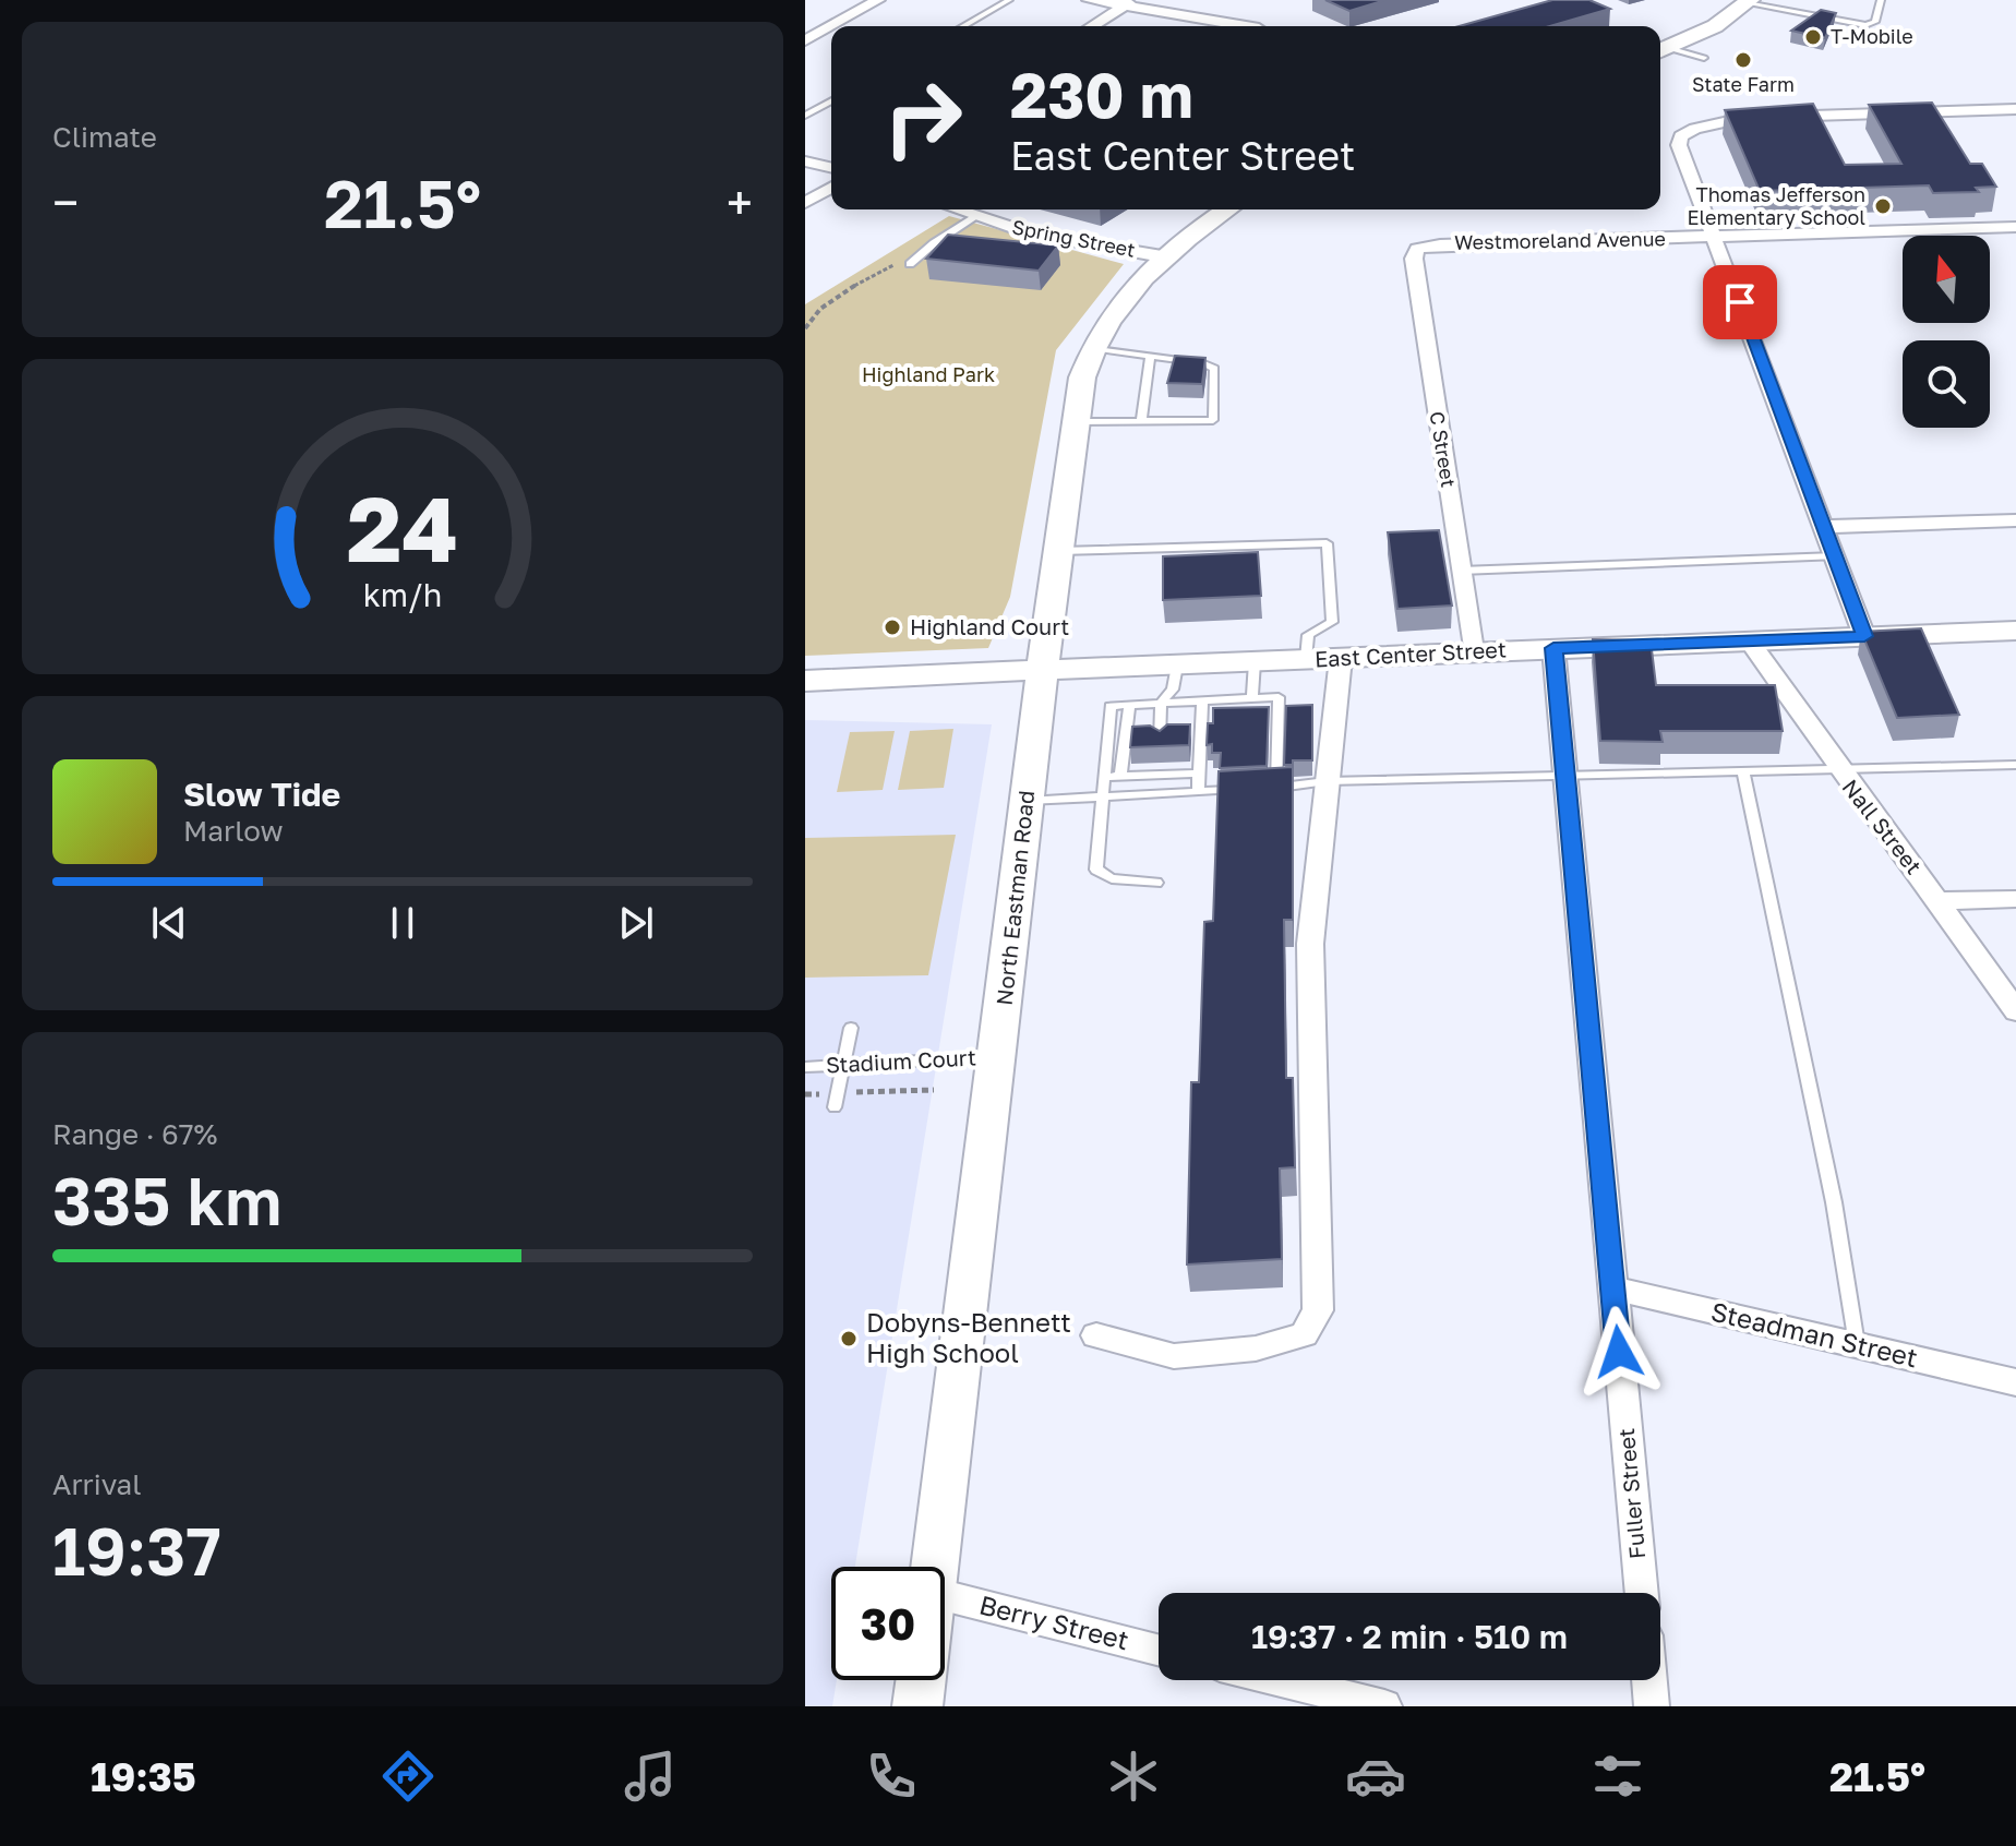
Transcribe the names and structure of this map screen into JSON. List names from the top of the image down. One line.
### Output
{"streets":{"main road":["East Center Street","North Eastman Road"],"street":["Spring Street","Westmoreland Avenue","C Street","Nall Street","Steadman Street","Fuller Street","Berry Street"],"lane":["Stadium Court"]},"crossings":[["Spring Street","North Eastman Road"],["Westmoreland Avenue","C Street"],["C Street","East Center Street"],["East Center Street","Nall Street"],["East Center Street","North Eastman Road"],["East Center Street","Fuller Street"],["North Eastman Road","Stadium Court"],["Steadman Street","Fuller Street"]],"parks":["Highland Park"],"places":["T-Mobile","State Farm","Thomas Jefferson Elementary School","Highland Court","Dobyns-Bennett High School"],"north":"top","page":{"tile":["Climate",["Range · 67%","335 km"],["Arrival","19:37"]],"turn":["230 m","East Center Street"],"heat":["−","21.5°","+"],"song":["Slow Tide","Marlow"],"limit":"30","trip":"19:37 · 2 min · 510 m","tabs":["19:35","21.5°"],"gauge":["24","km/h"]}}
